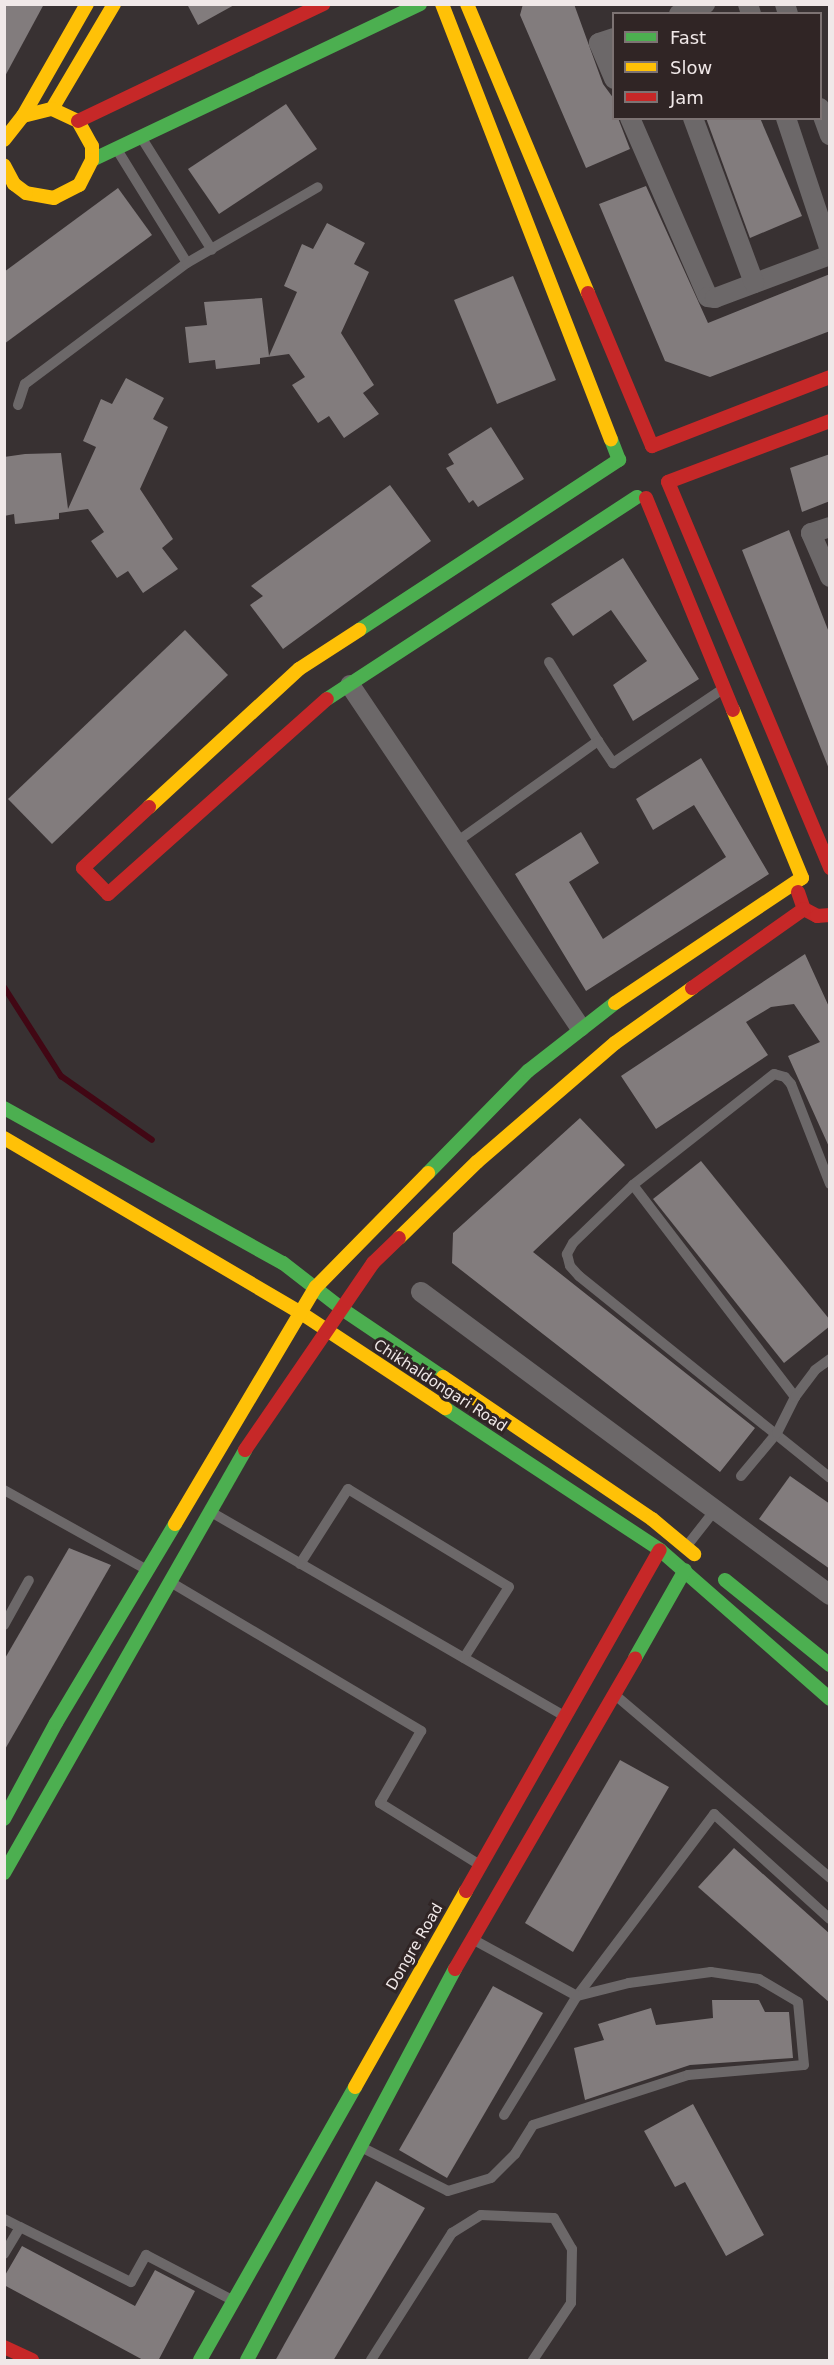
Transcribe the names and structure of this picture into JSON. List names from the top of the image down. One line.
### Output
{"streets":{"street":["Chikhaldongari Road","Dongre Road"]},"crossings":[["Chikhaldongari Road","Dongre Road"]],"legend":["Fast","Slow","Jam"]}
